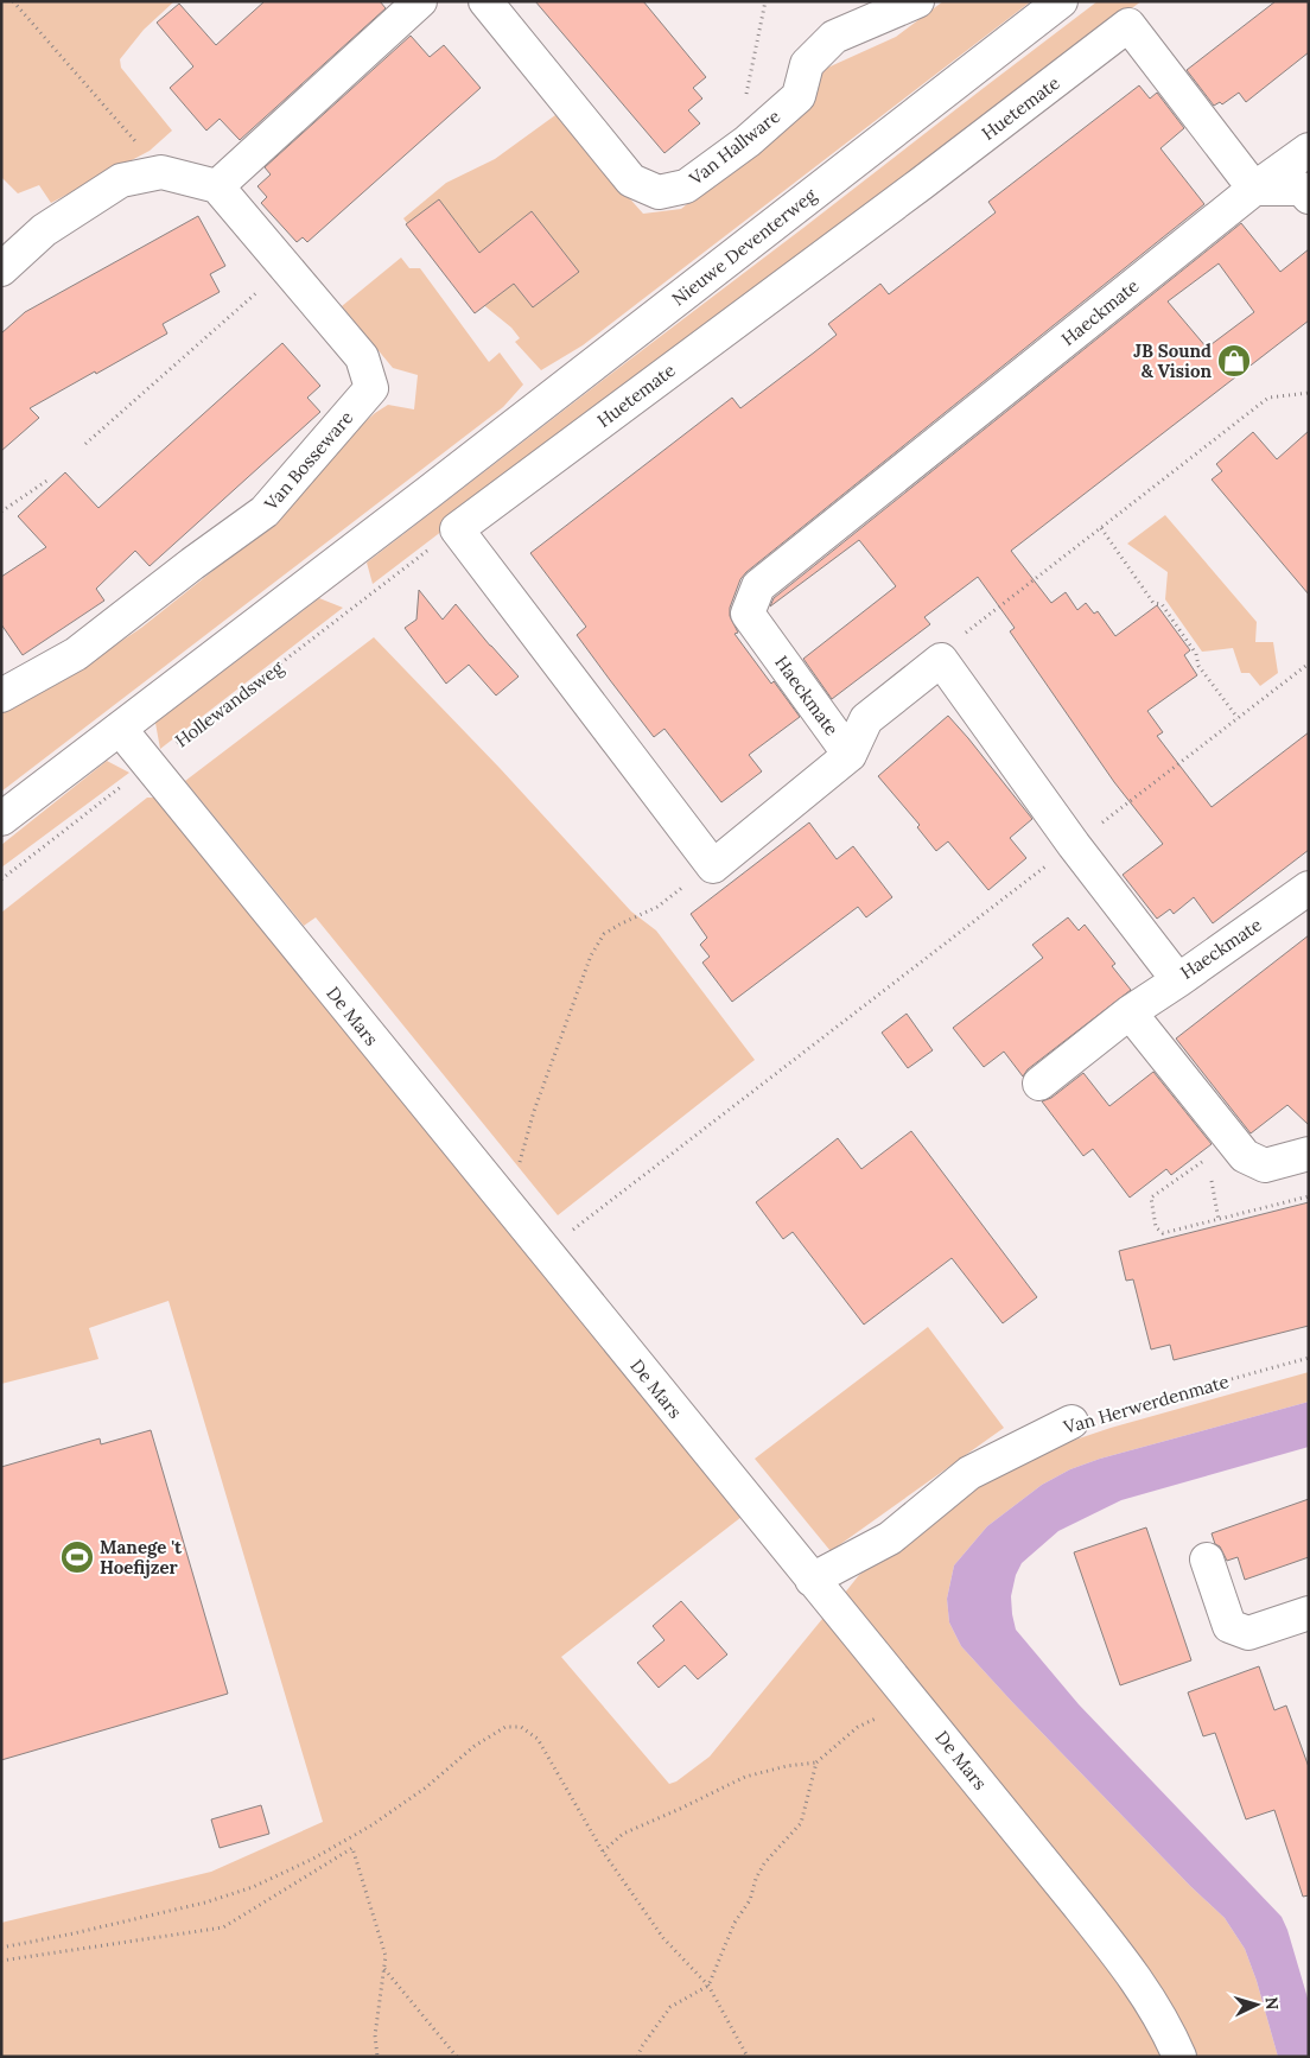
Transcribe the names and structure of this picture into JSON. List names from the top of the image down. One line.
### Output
{"streets":{"street":["Huetemate","Van Hallware","Nieuwe Deventerweg","Haeckmate","Van Bosseware","De Mars","Van Herwerdenmate"],"path":["Hollewandsweg"]},"crossings":[["Huetemate","Haeckmate"],["Huetemate","Hollewandsweg"],["Nieuwe Deventerweg","De Mars"],["Hollewandsweg","De Mars"],["De Mars","Van Herwerdenmate"]],"places":{"shop":["JB Sound & Vision"],"sports":["Manege 't Hoefijzer"]},"north":"right"}
